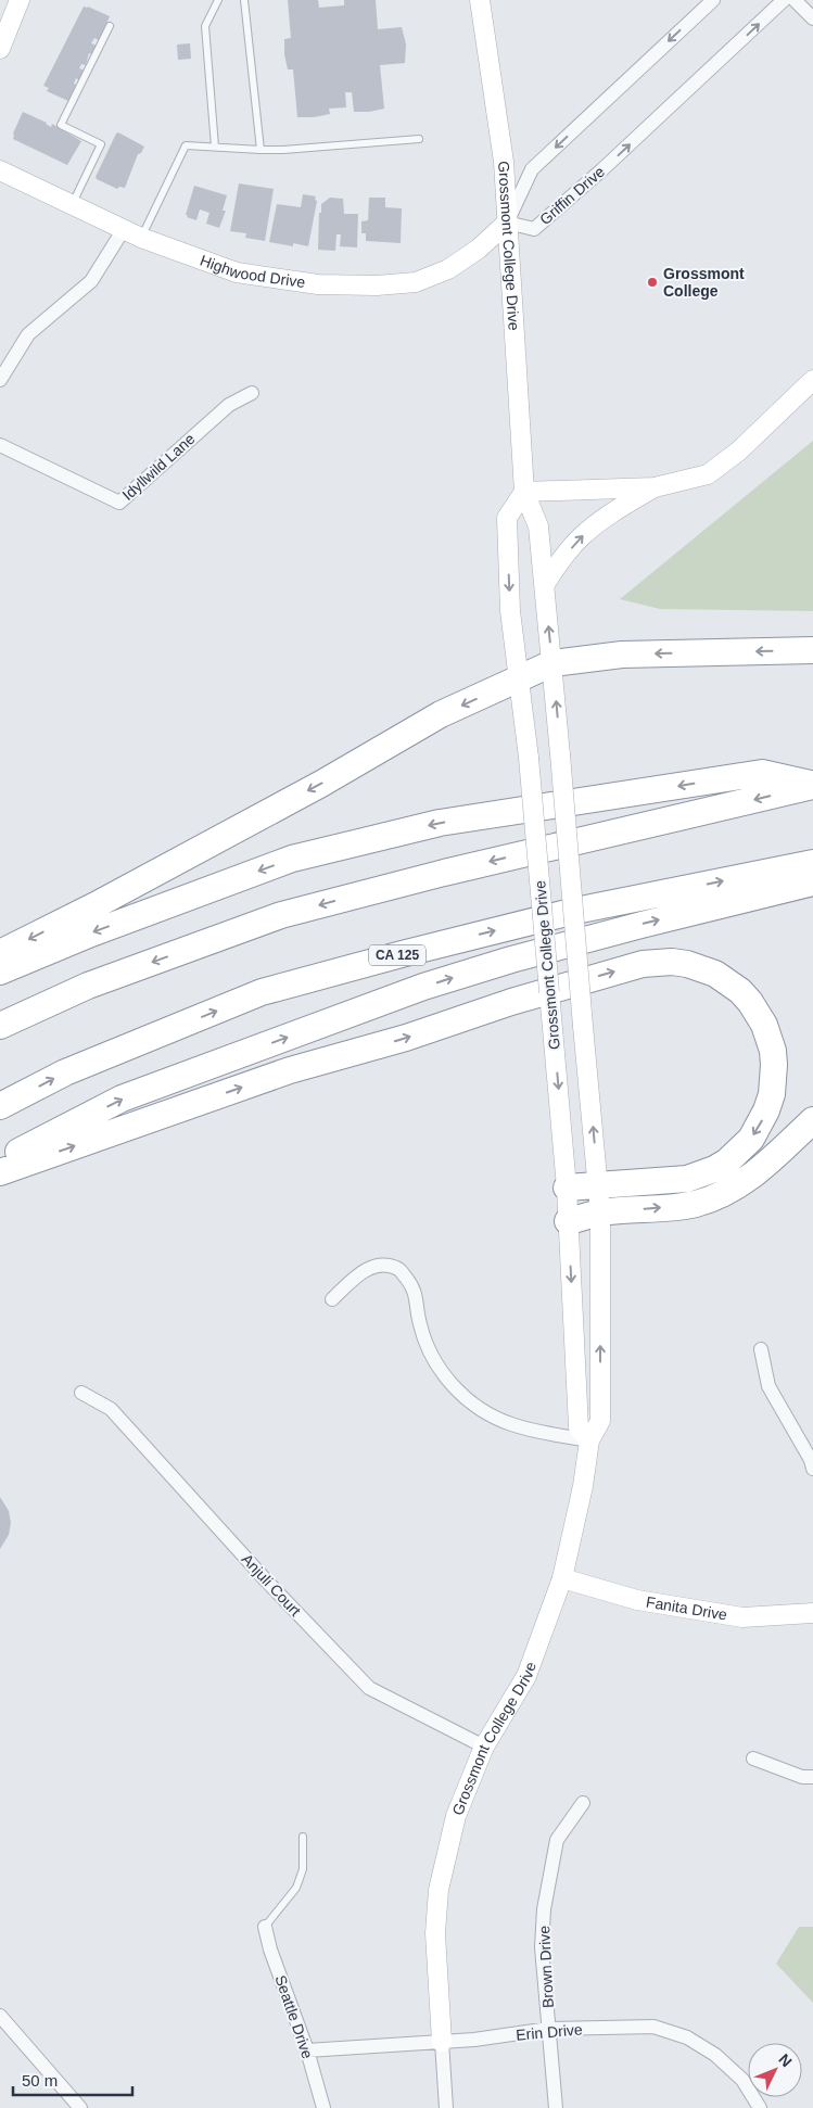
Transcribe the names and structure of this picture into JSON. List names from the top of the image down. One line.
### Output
{"streets":{"highway":["CA 125"],"main road":["Grossmont College Drive","Highwood Drive","Fanita Drive"],"street":["Griffin Drive","Idyllwild Lane","Anjuli Court","Brown Drive","Seattle Drive","Erin Drive"]},"crossings":[["Griffin Drive","Grossmont College Drive"],["Griffin Drive","Highwood Drive"],["Grossmont College Drive","Highwood Drive"],["Grossmont College Drive","Anjuli Court"],["Grossmont College Drive","Fanita Drive"],["Grossmont College Drive","Erin Drive"],["Brown Drive","Erin Drive"],["Seattle Drive","Erin Drive"]],"places":["Grossmont College"],"scale_bar":"50 m","north":"top right"}
